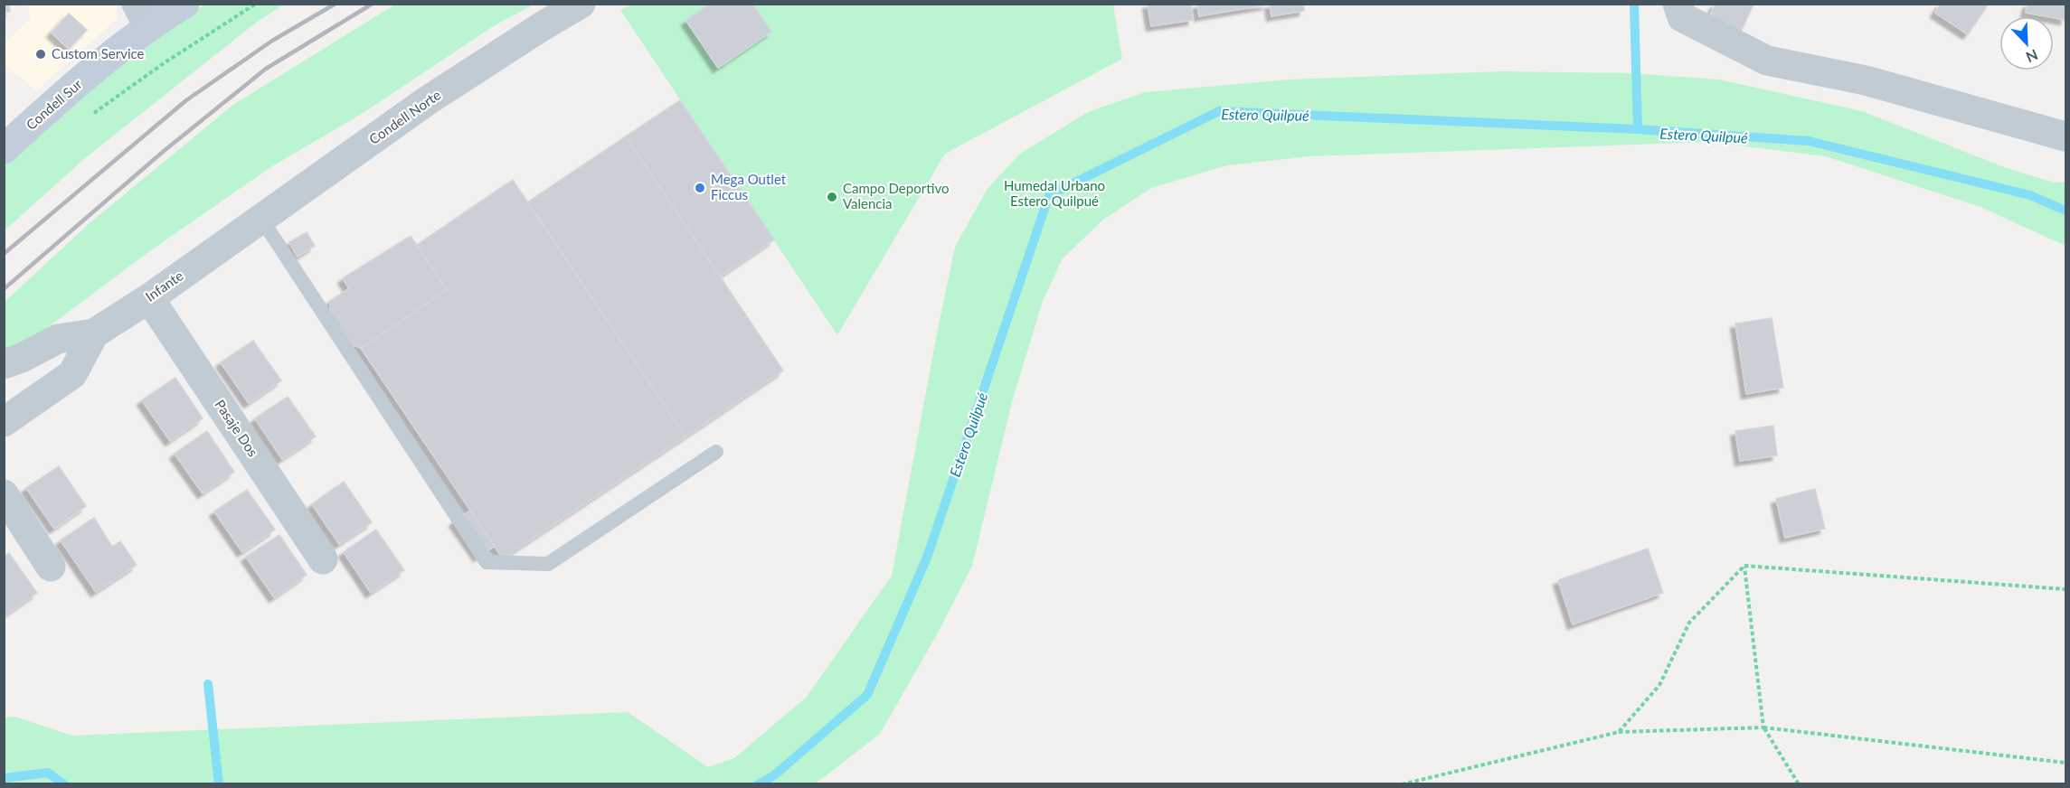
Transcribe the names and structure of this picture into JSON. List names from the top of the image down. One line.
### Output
{"streets":{"street":["Condell Sur","Condell Norte","Infante","Pasaje Dos"]},"crossings":[["Condell Norte","Infante"],["Infante","Pasaje Dos"]],"water":["Estero Quilpué"],"parks":["Humedal Urbano Estero Quilpué"],"places":["Custom Service","Mega Outlet Ficcus","Campo Deportivo Valencia"],"north":"bottom right"}
